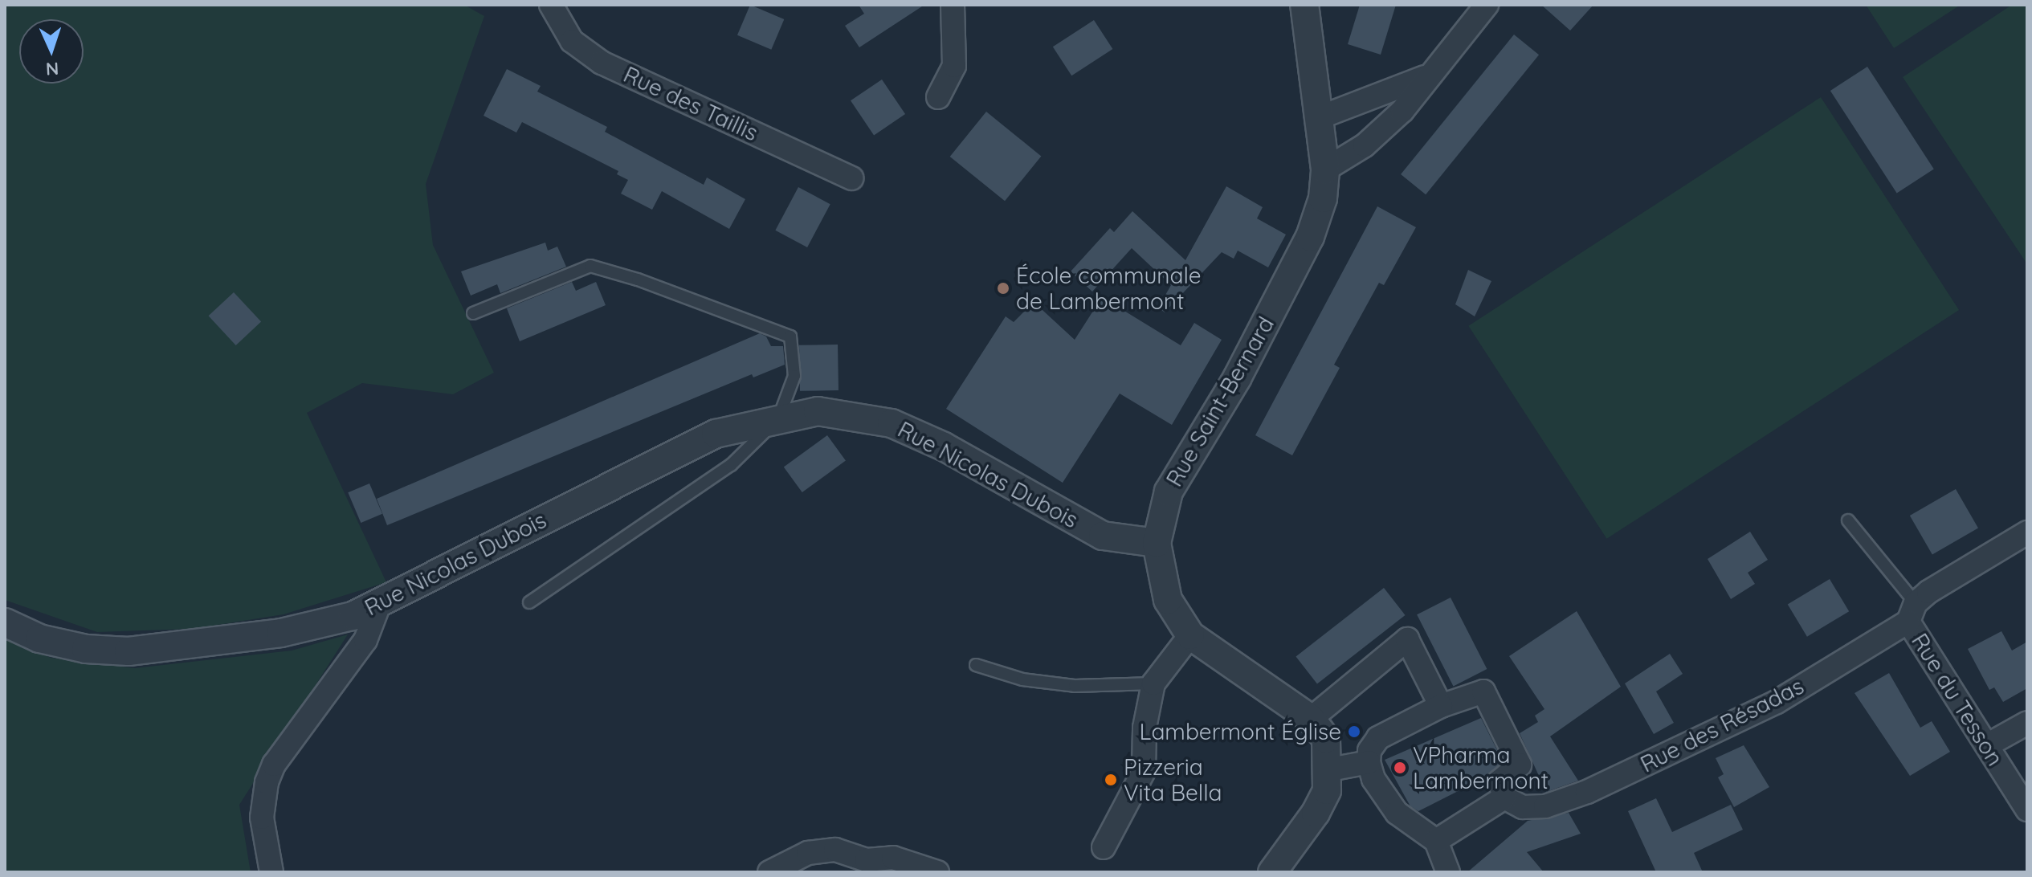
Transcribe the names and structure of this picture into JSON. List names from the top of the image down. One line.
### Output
{"streets":{"street":["Rue des Taillis","Rue Saint-Bernard","Rue Nicolas Dubois","Rue du Tesson","Rue des Résadas"]},"crossings":[["Rue Saint-Bernard","Rue Nicolas Dubois"],["Rue du Tesson","Rue des Résadas"]],"places":["École communale de Lambermont","Lambermont Église","VPharma Lambermont","Pizzeria Vita Bella"],"north":"bottom"}
